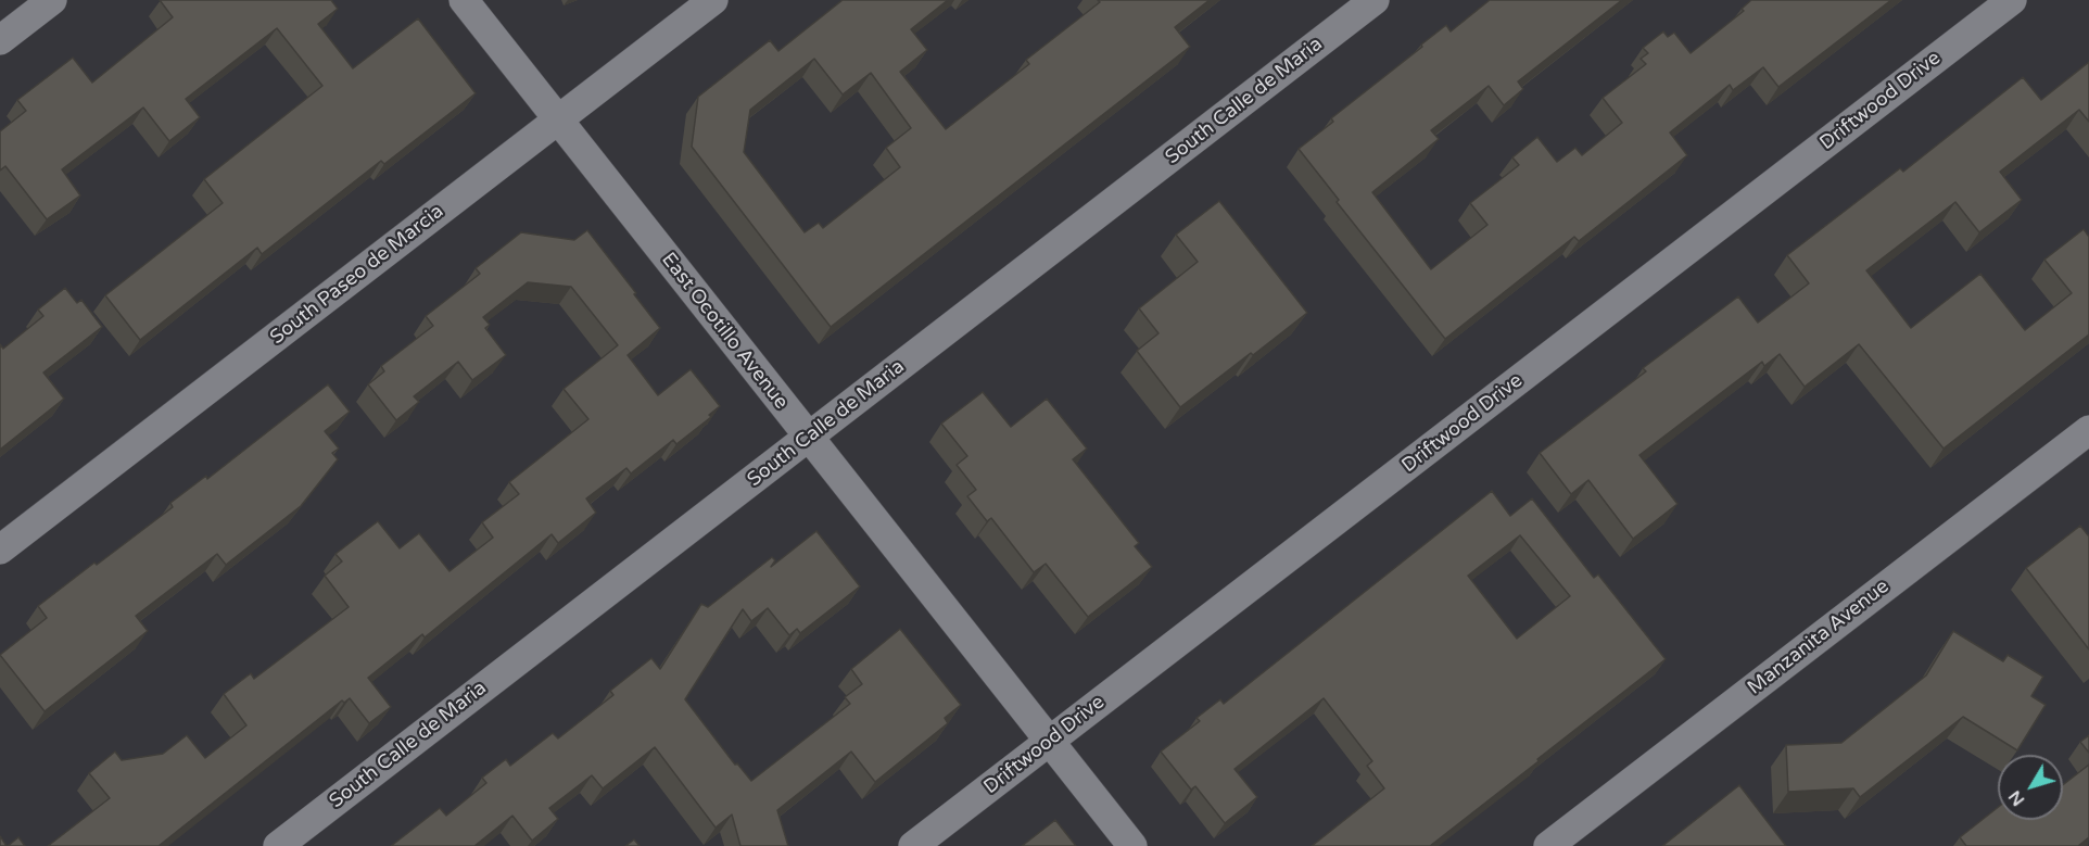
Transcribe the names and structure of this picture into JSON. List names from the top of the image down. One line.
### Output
{"streets":{"street":["South Calle de Maria","Driftwood Drive","South Paseo de Marcia","East Ocotillo Avenue","Manzanita Avenue"]},"crossings":[["South Calle de Maria","East Ocotillo Avenue"],["Driftwood Drive","East Ocotillo Avenue"],["South Paseo de Marcia","East Ocotillo Avenue"]],"north":"bottom left"}
